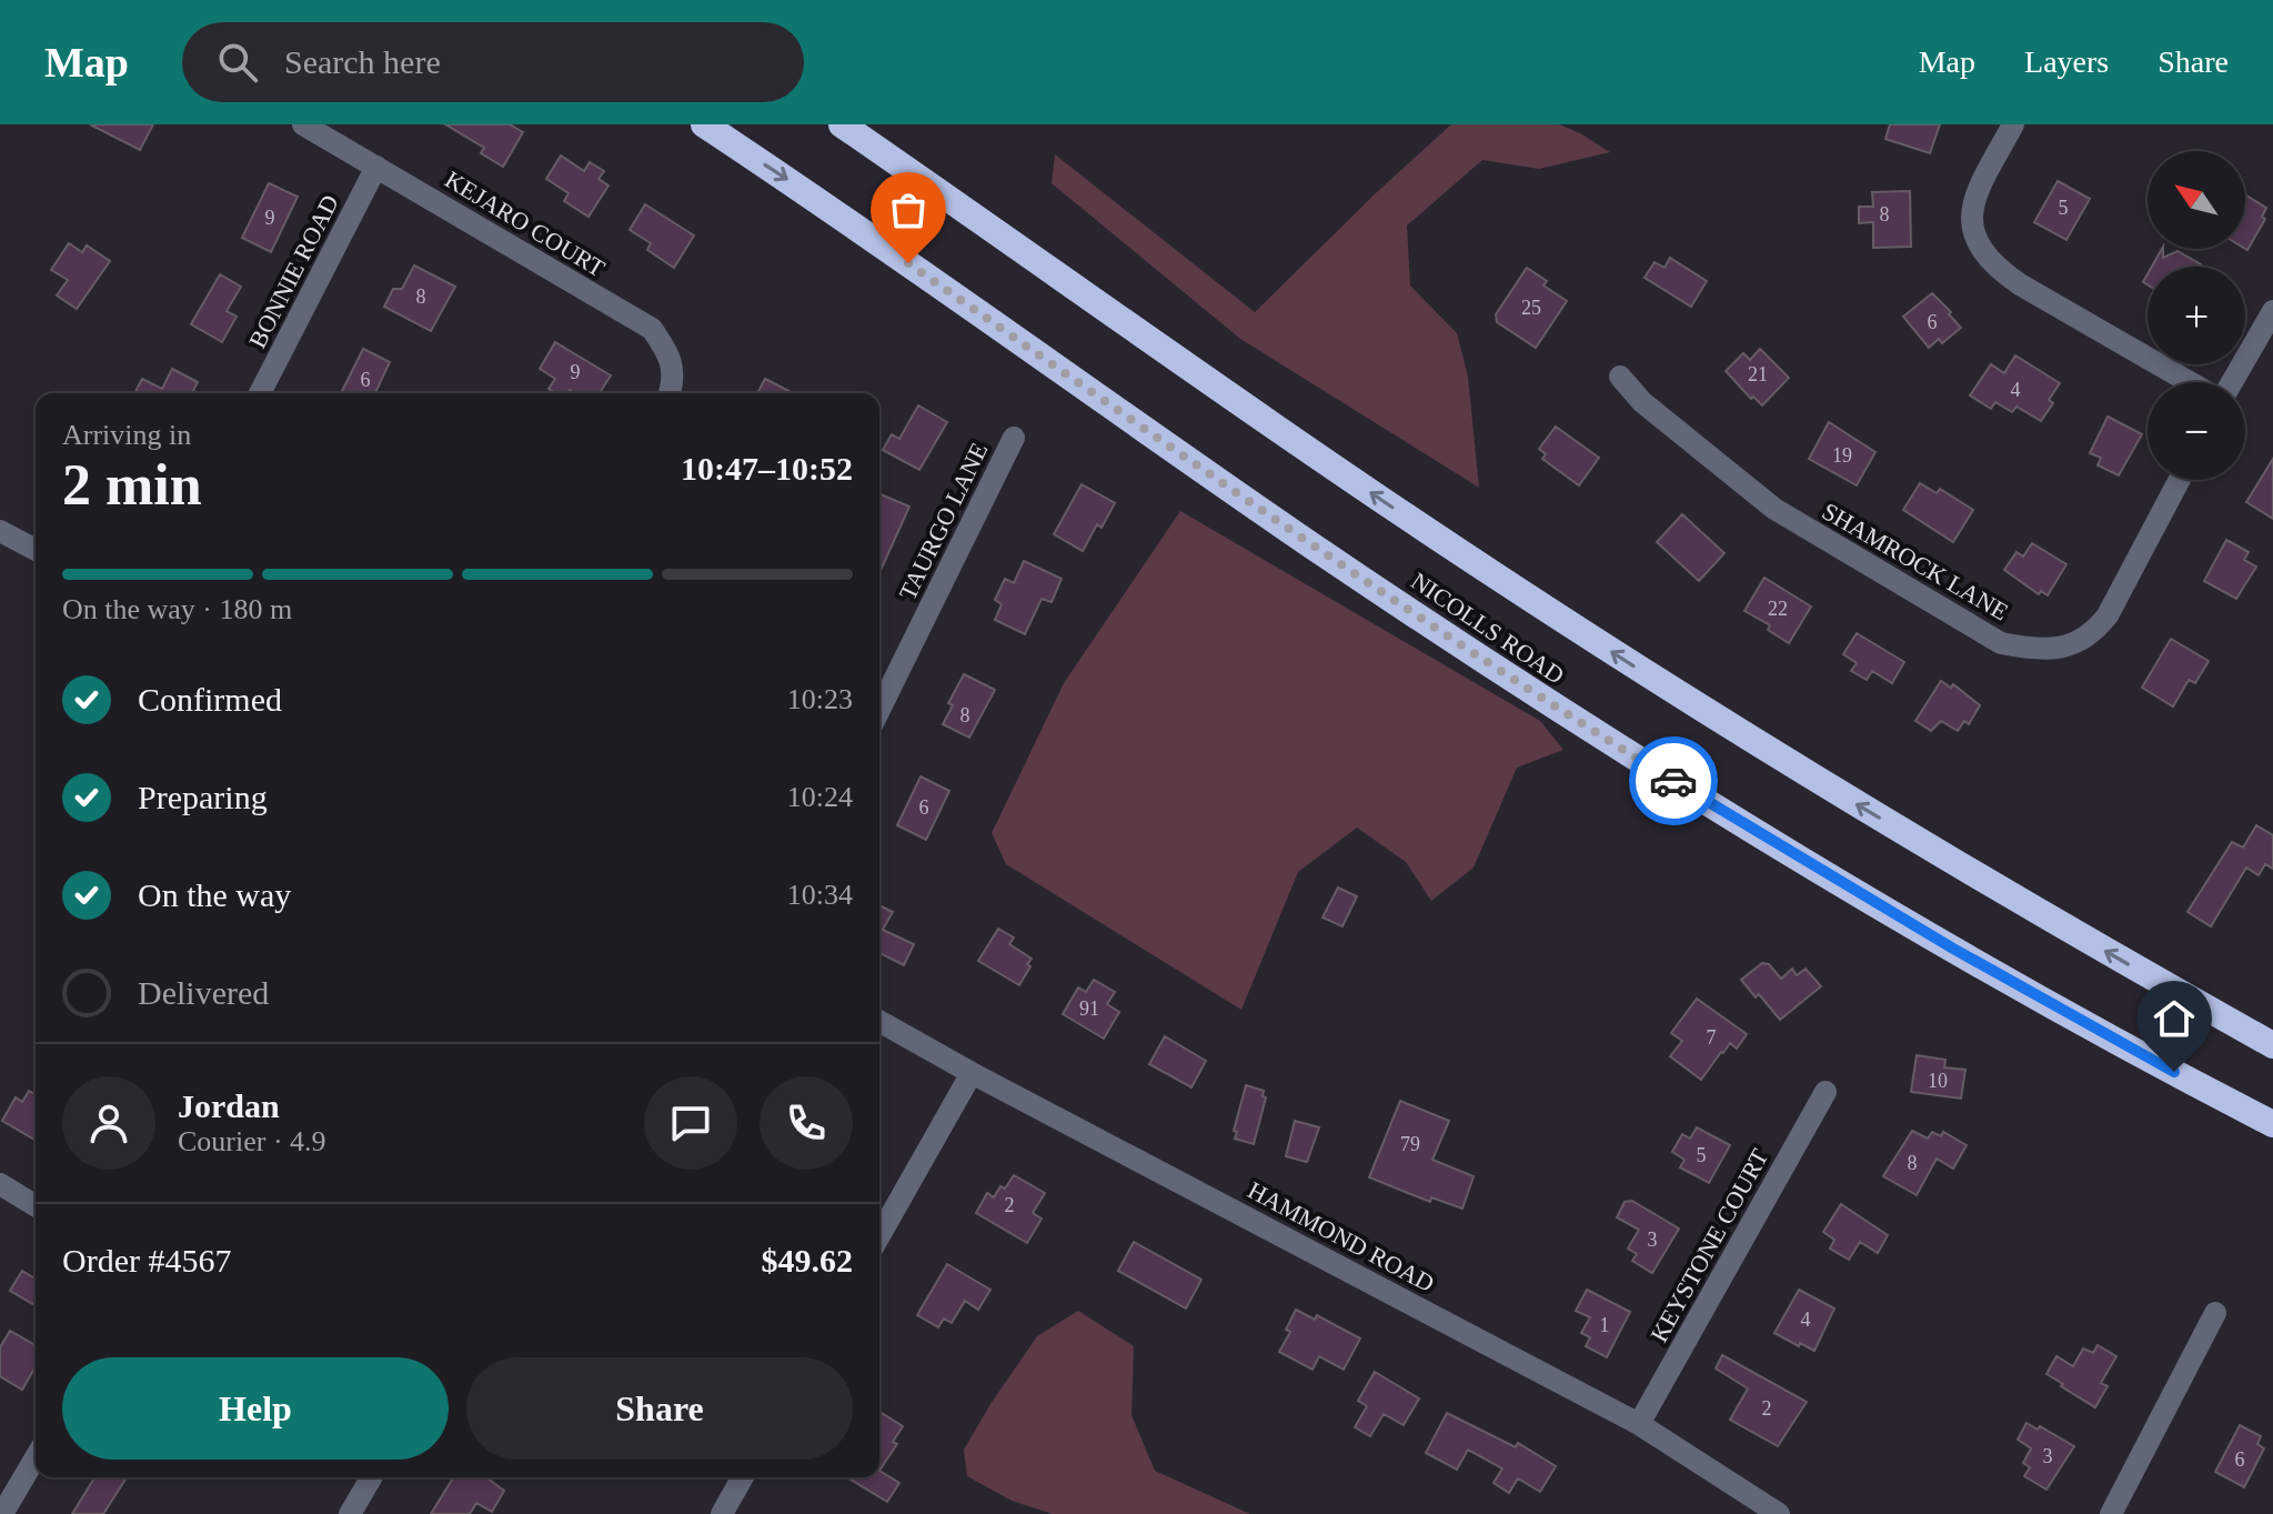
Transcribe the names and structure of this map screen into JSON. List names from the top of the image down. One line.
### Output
{"streets":{"highway":["NICOLLS ROAD"],"street":["KEJARO COURT","BONNIE ROAD","TAURGO LANE","SHAMROCK LANE","HAMMOND ROAD","KEYSTONE COURT"]},"crossings":[["KEJARO COURT","BONNIE ROAD"],["HAMMOND ROAD","KEYSTONE COURT"]],"house_numbers":["5","8","9","8","25","6","9","21","6","4","19","22","8","6","91","7","10","79","5","8","2","3","4","1","2","3","6"],"north":"top left","page":{"header":"Map","search":"Search here","nav":["Map","Layers","Share"],"map_buttons":["+","−"],"heading":["2 min","Arriving in","10:47–10:52"],"panel":["Jordan","Courier · 4.9","Order #4567","$49.62"],"bar":"On the way · 180 m","list":[["Confirmed","10:23"],["Preparing","10:24"],["On the way","10:34"],"Delivered"],"buttons":["Help","Share"]}}
